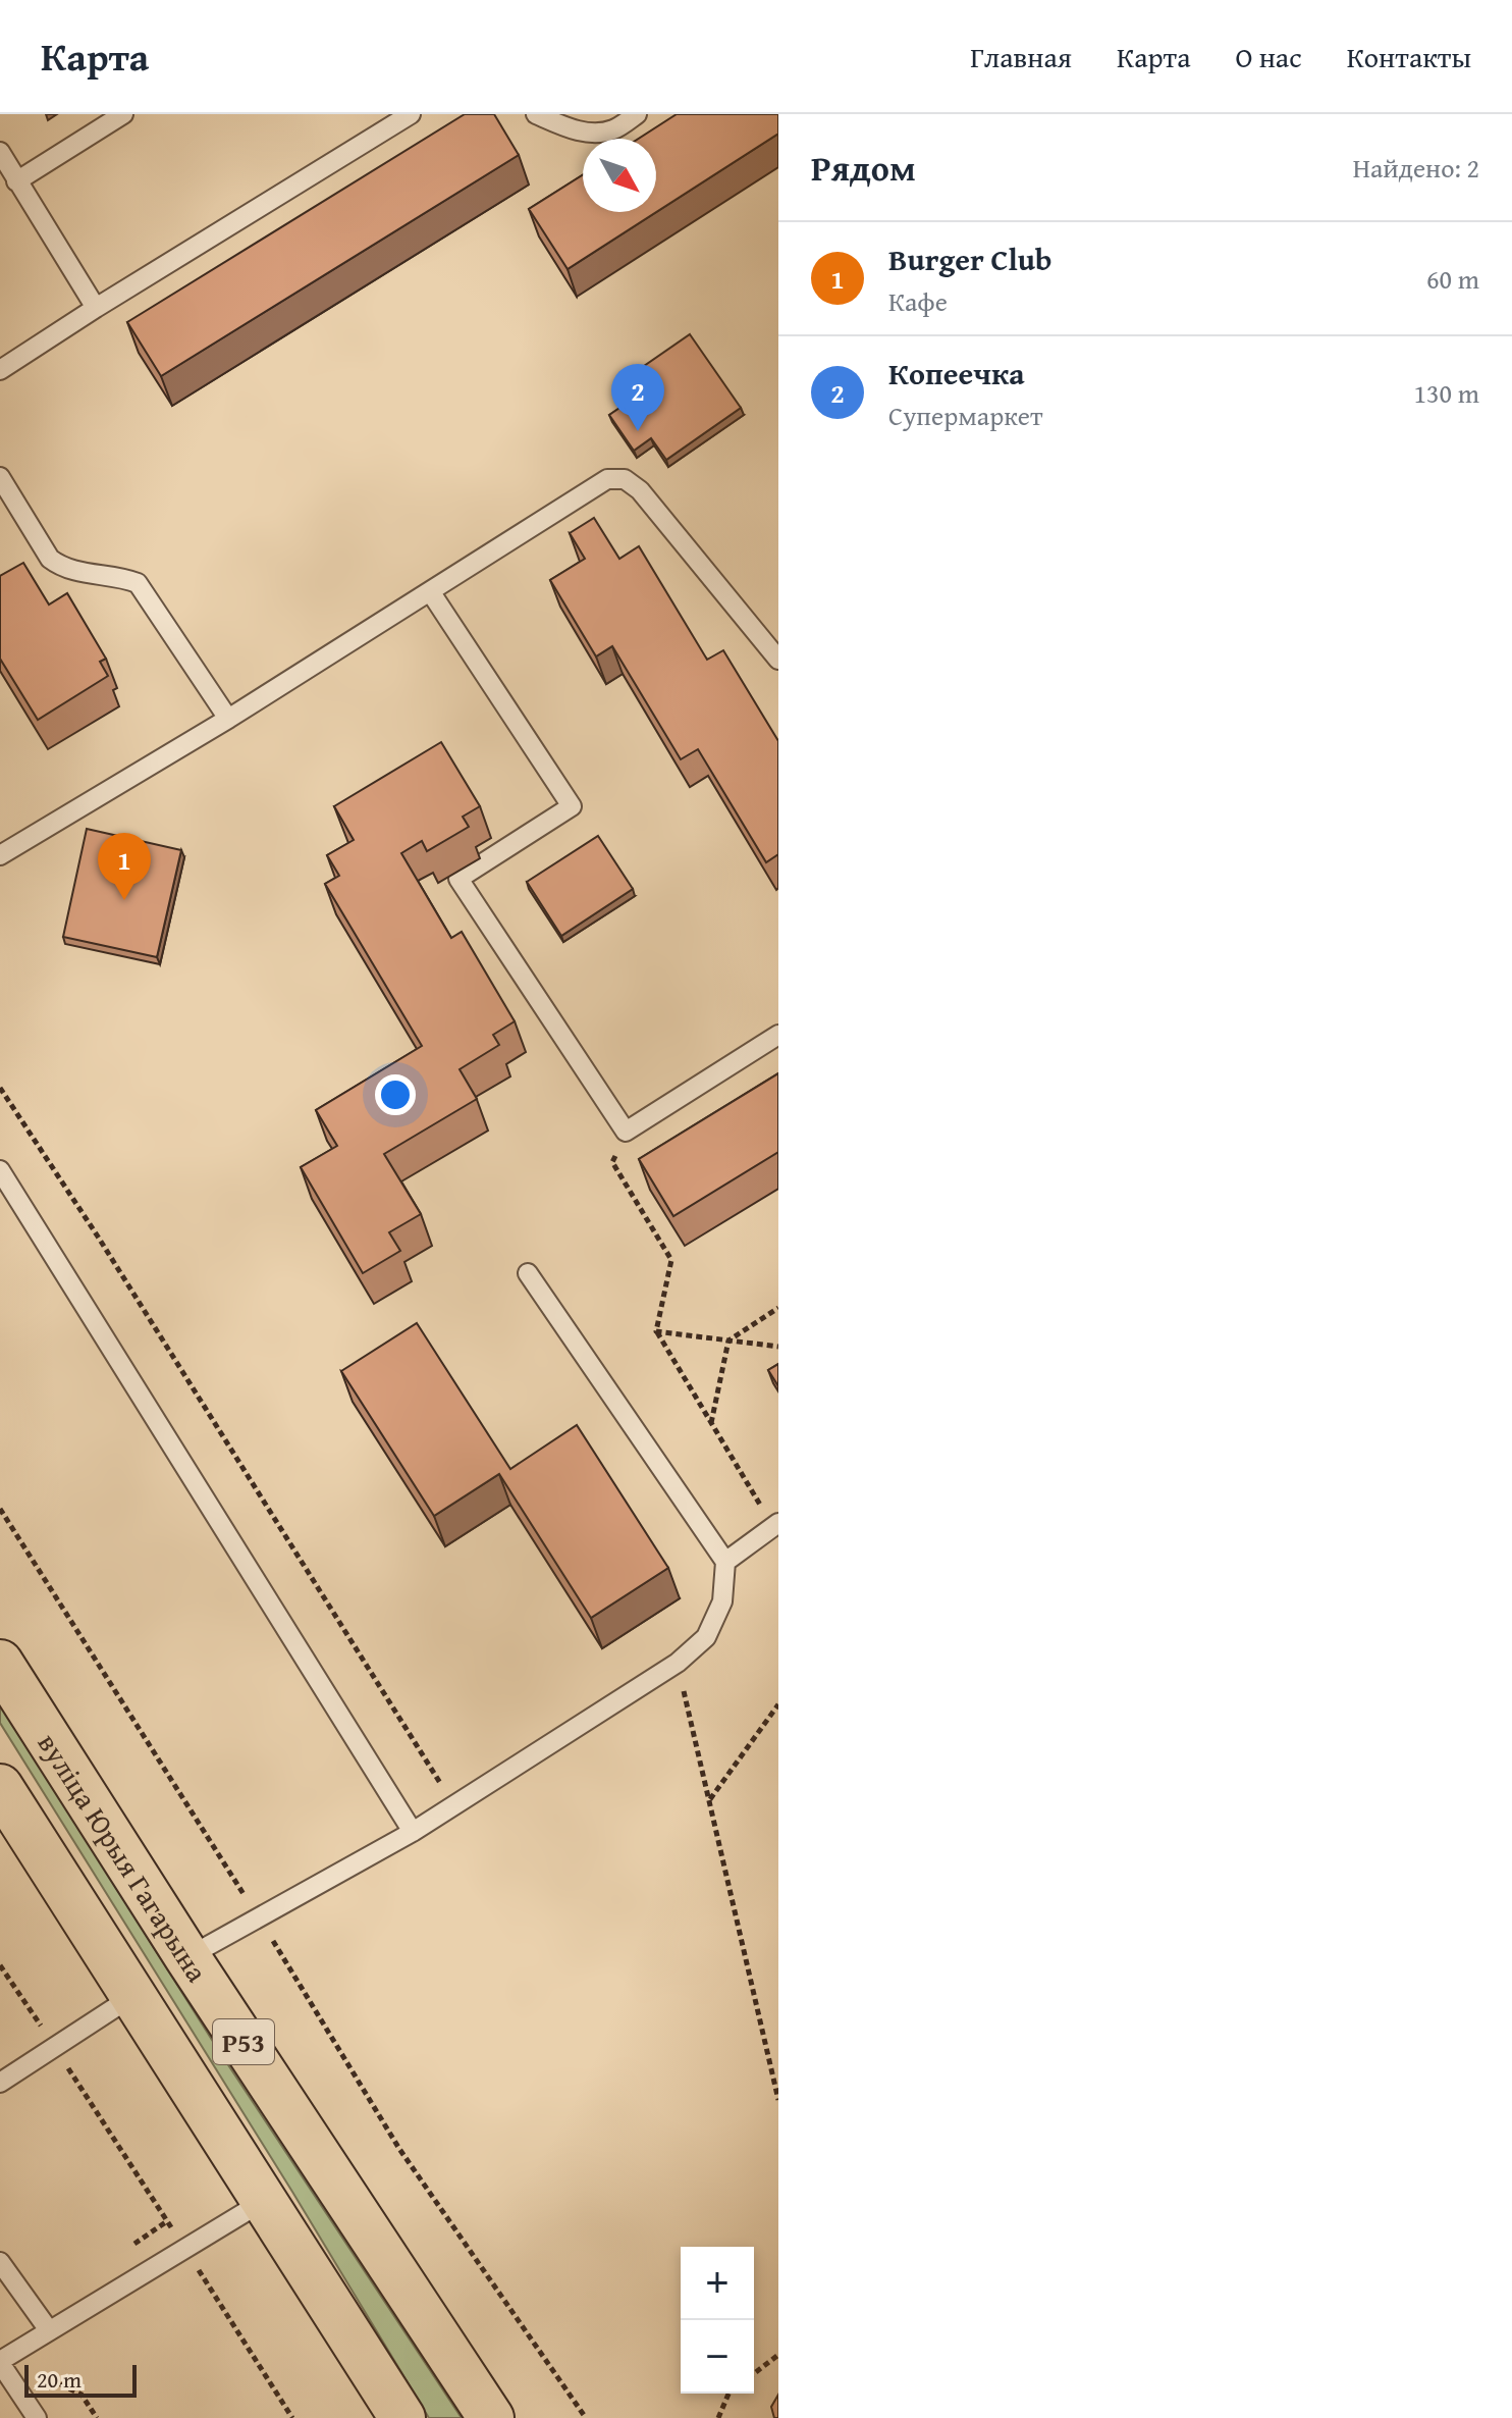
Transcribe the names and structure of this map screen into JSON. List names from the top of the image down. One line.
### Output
{"streets":{"main road":["вуліца Юрыя Гагарына","Р53"]},"scale_bar":"20 m","north":"bottom right","page":{"header":"Карта","nav":["Главная","Карта","О нас","Контакты"],"heading":["Рядом","Найдено: 2"],"list":[{"mark":"1","name":"Burger Club","note":"Кафе","value":"60 m"},{"mark":"2","name":"Копеечка","note":"Супермаркет","value":"130 m"}],"pins":["2","1"],"map_buttons":["+","−"],"scale":"20 m"}}
